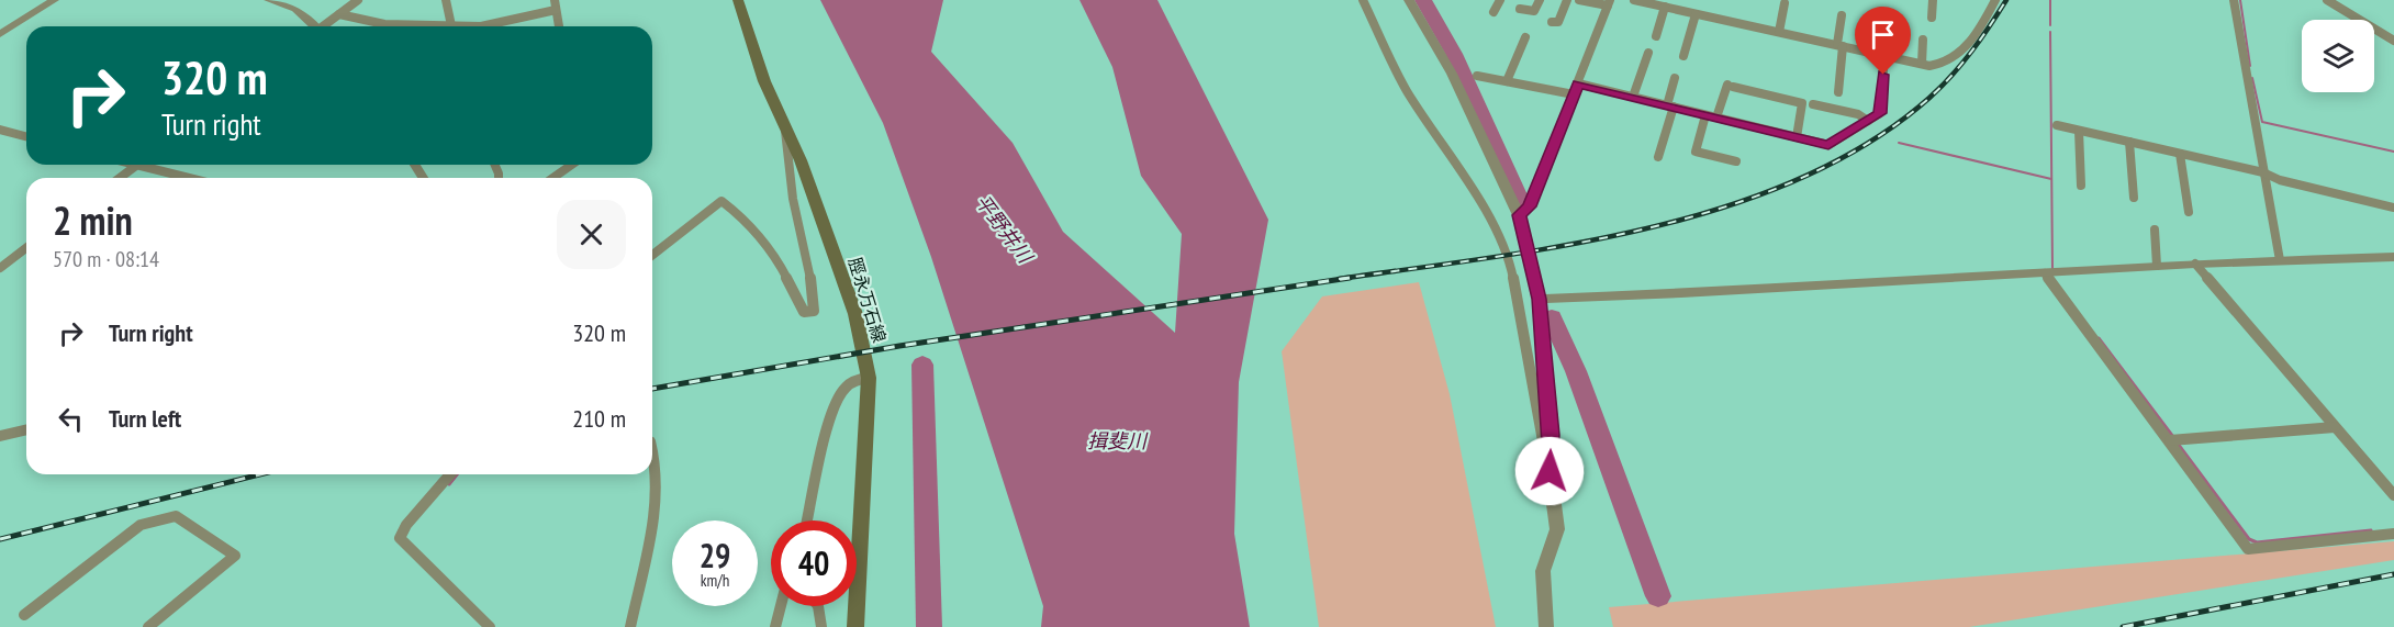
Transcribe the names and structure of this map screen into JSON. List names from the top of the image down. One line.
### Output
{"streets":{"main road":["脛永万石線"]},"water":["平野井川","揖斐川"],"page":{"turn":["320 m","Turn right"],"heading":["2 min","570 m · 08:14"],"list":[{"name":"Turn right","value":"320 m"},{"name":"Turn left","value":"210 m"}],"speed":"29 km/h","limit":"40"}}
